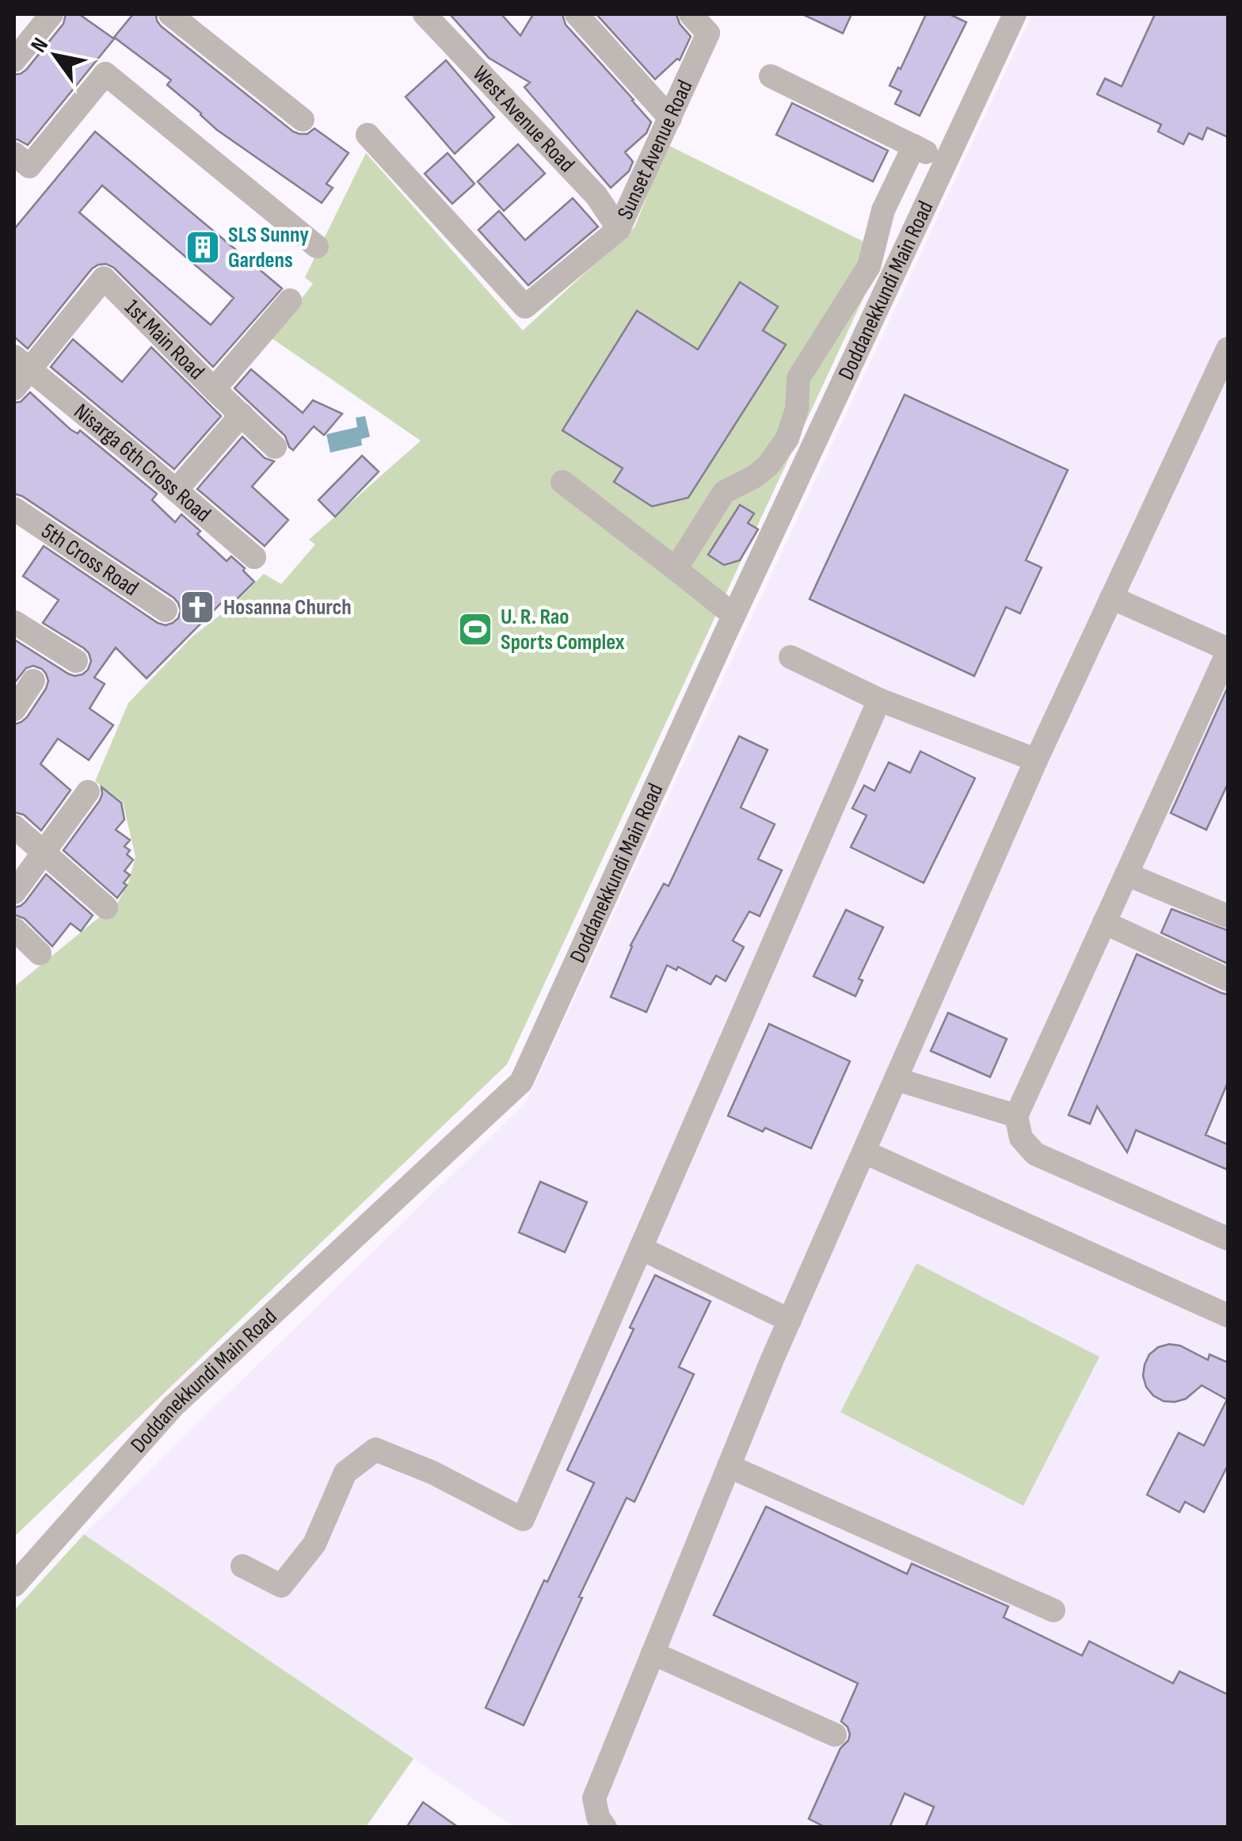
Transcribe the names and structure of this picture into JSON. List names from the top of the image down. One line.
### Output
{"streets":{"street":["West Avenue Road","Sunset Avenue Road","Doddanekkundi Main Road","1st Main Road","Nisarga 6th Cross Road","5th Cross Road"]},"crossings":[["West Avenue Road","Sunset Avenue Road"],["1st Main Road","Nisarga 6th Cross Road"]],"places":{"building":["SLS Sunny Gardens"],"church":["Hosanna Church"],"sports":["U. R. Rao Sports Complex"]},"north":"top left"}
